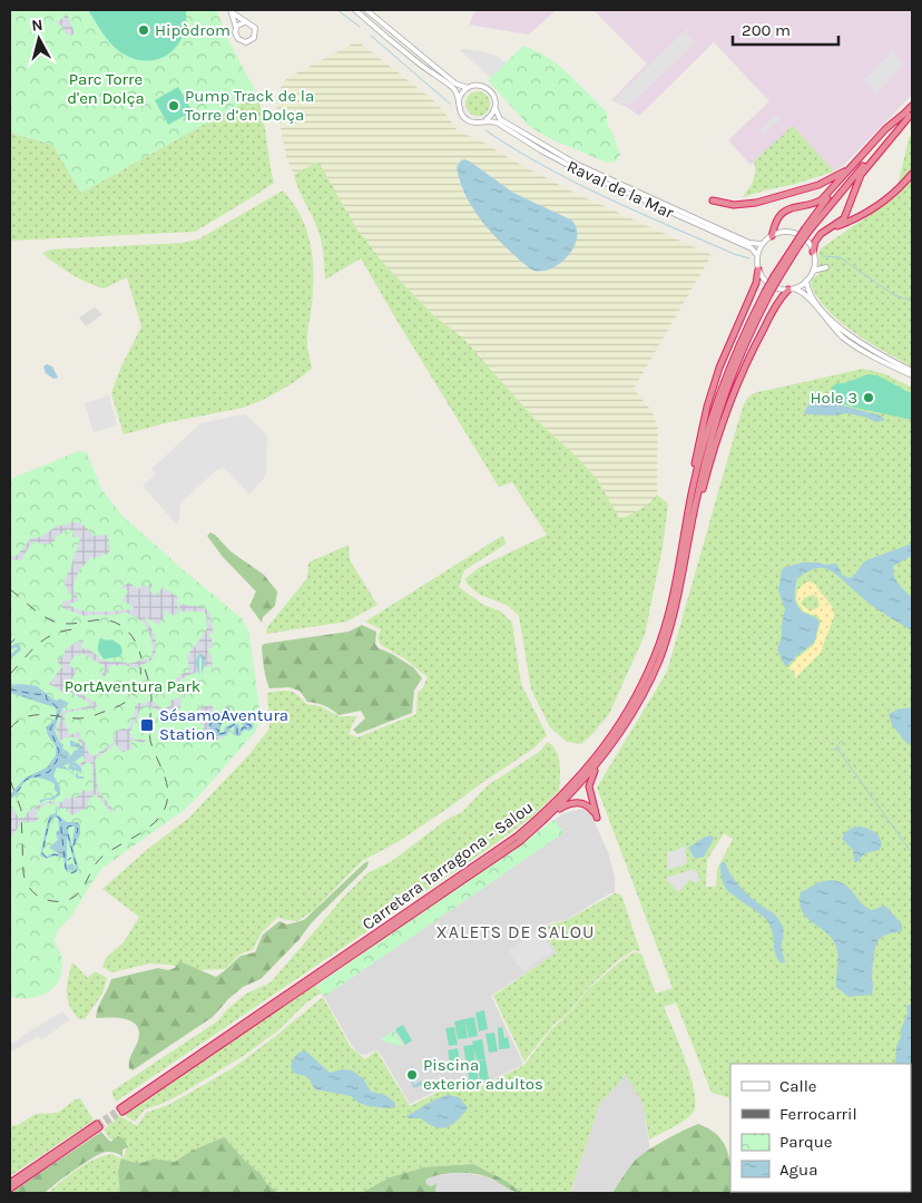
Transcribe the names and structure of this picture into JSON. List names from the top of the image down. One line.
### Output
{"streets":{"highway":["Carretera Tarragona - Salou"],"street":["Raval de la Mar"]},"districts":["XALETS DE SALOU"],"parks":["Parc Torre d'en Dolça","PortAventura Park"],"places":{"other":["Hipòdrom","Pump Track de la Torre d’en Dolça","Hole 3","Piscina exterior adultos"],"transit":["SésamoAventura Station"]},"legend":["Calle","Ferrocarril","Parque","Agua"],"scale_bar":"200 m","north":"top"}
